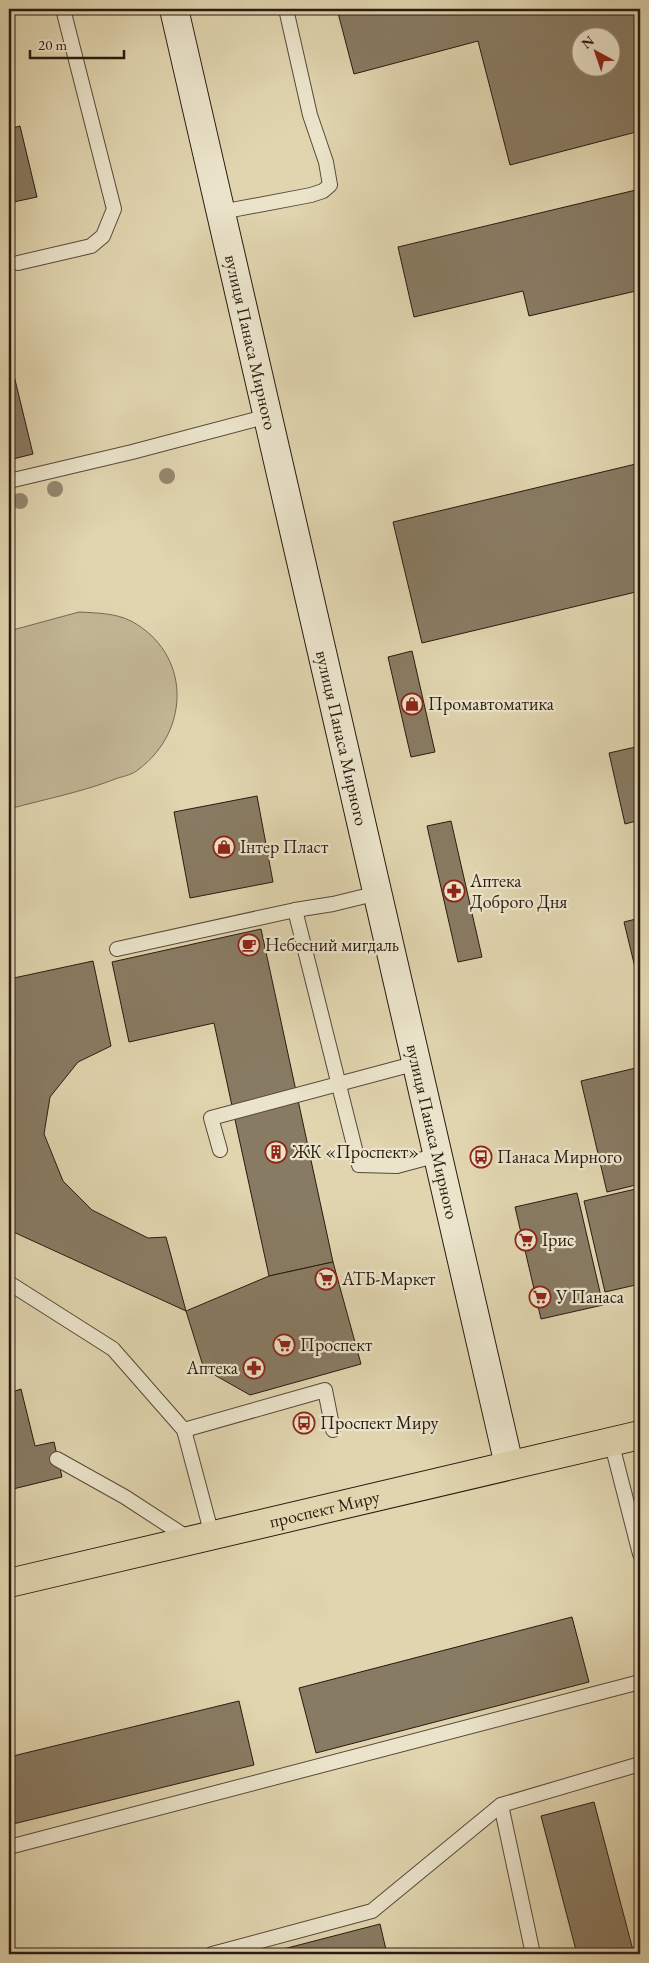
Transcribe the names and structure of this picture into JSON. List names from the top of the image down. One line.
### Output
{"streets":{"main road":["вулиця Панаса Мирного","проспект Миру"]},"crossings":[["вулиця Панаса Мирного","проспект Миру"]],"places":{"shop":["Промавтоматика","Інтер Пласт"],"pharmacy":["Аптека Доброго Дня","Аптека"],"cafe":["Небесний мигдаль"],"building":["ЖК «Проспект»"],"bus stop":["Панаса Мирного","Проспект Миру"],"supermarket":["Ірис","АТБ-Маркет","У Панаса","Проспект"]},"scale_bar":"20 m","north":"top left"}
